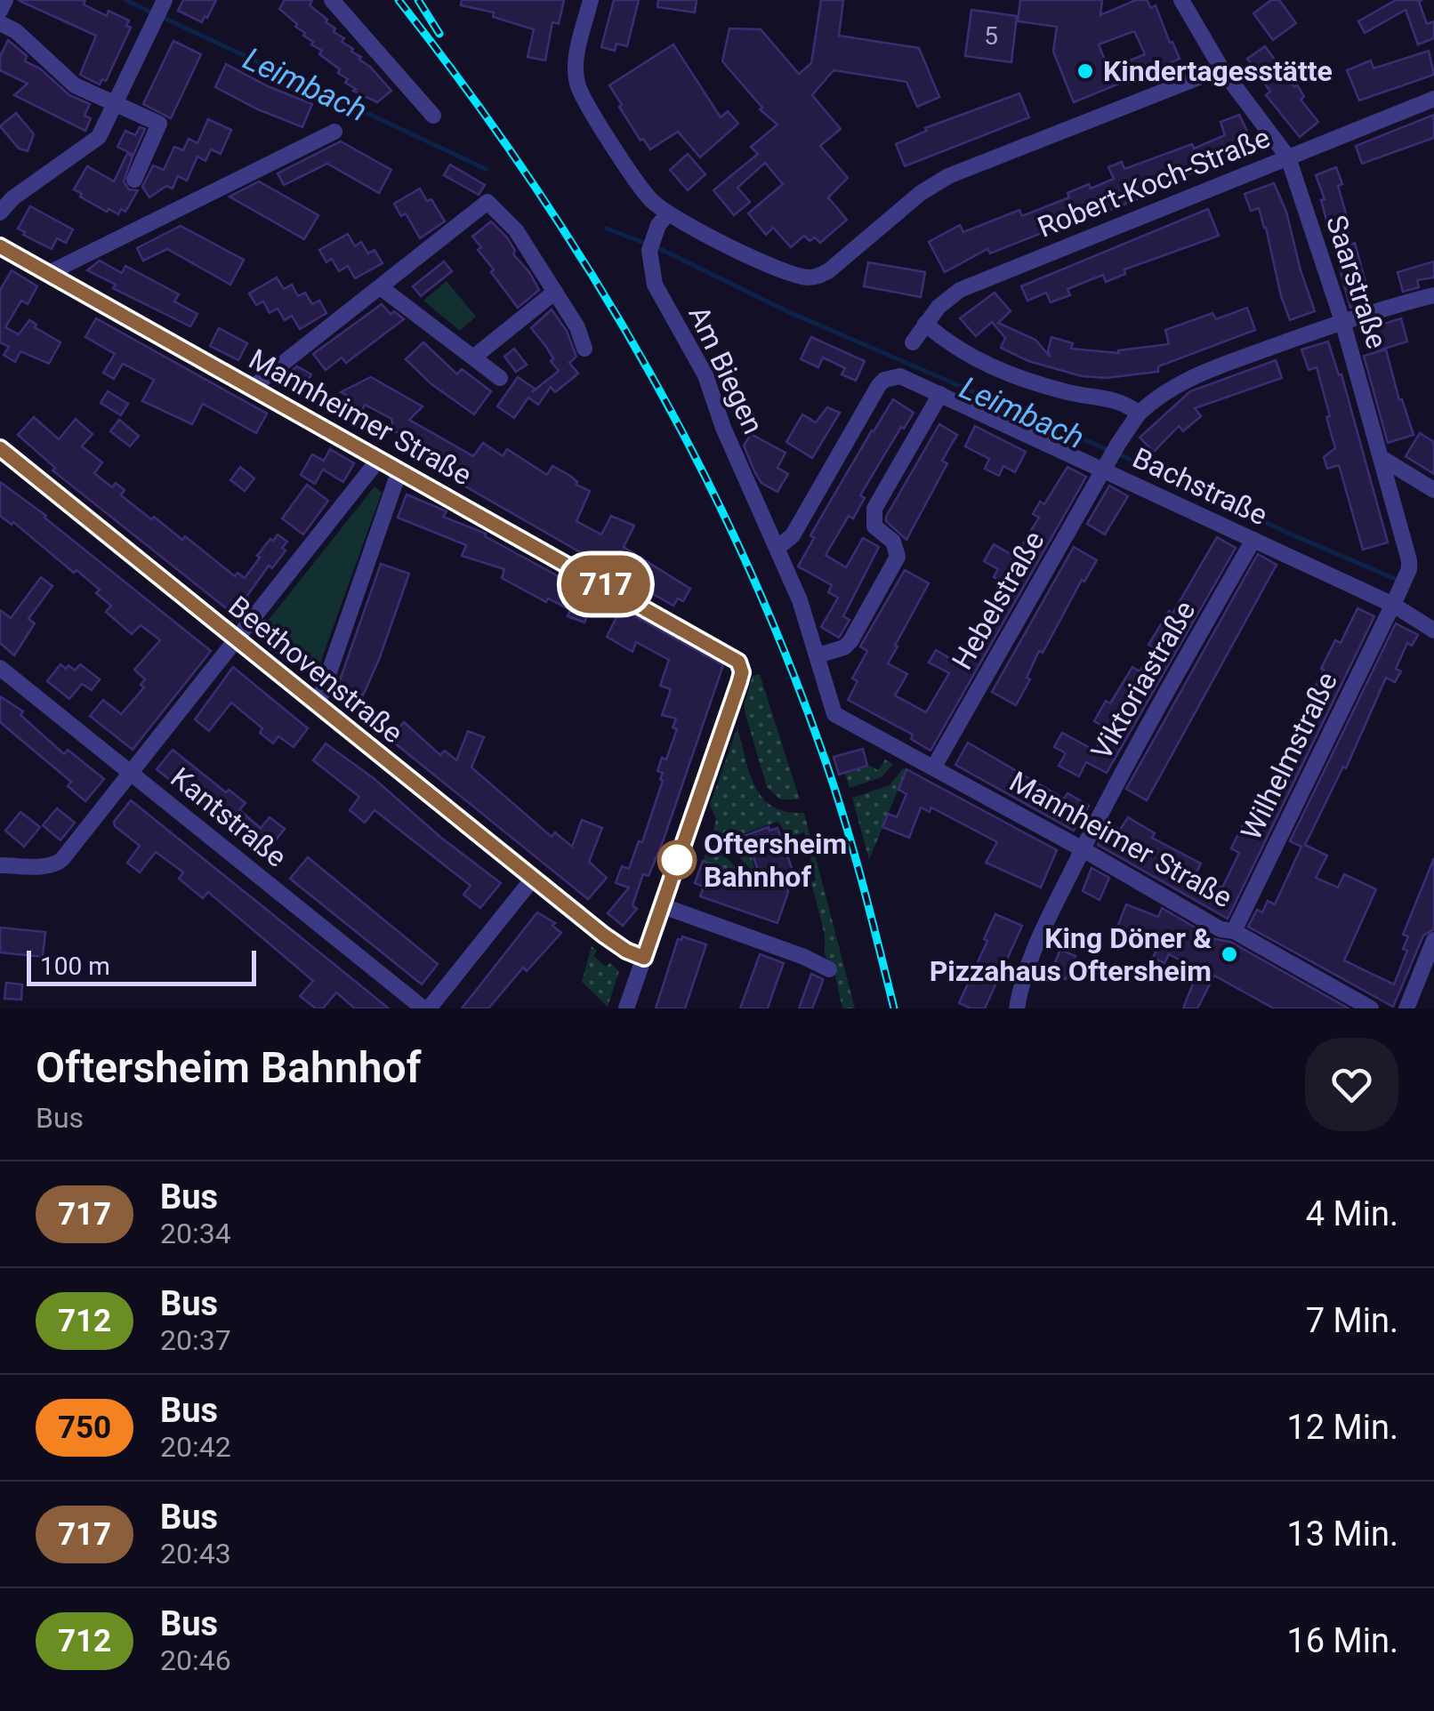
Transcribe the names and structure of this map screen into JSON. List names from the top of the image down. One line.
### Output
{"streets":{"street":["Robert-Koch-Straße","Saarstraße","Am Biegen","Mannheimer Straße","Bachstraße","Hebelstraße","Beethovenstraße","Viktoriastraße","Wilhelmstraße","Kantstraße"]},"crossings":[["Robert-Koch-Straße","Saarstraße"],["Saarstraße","Bachstraße"],["Saarstraße","Hebelstraße"],["Saarstraße","Wilhelmstraße"],["Am Biegen","Mannheimer Straße"],["Am Biegen","Bachstraße"],["Mannheimer Straße","Hebelstraße"],["Mannheimer Straße","Viktoriastraße"],["Mannheimer Straße","Wilhelmstraße"],["Bachstraße","Hebelstraße"],["Bachstraße","Viktoriastraße"],["Bachstraße","Wilhelmstraße"]],"water":["Leimbach"],"places":["Kindertagesstätte","Oftersheim Bahnhof","King Döner & Pizzahaus Oftersheim"],"lines":["bus line 717"],"house_numbers":["5"],"scale_bar":"100 m","page":{"on_map":"717","scale":"100 m","heading":["Oftersheim Bahnhof","Bus"],"list":[{"mark":"717","name":"Bus","note":"20:34","value":"4 Min."},{"mark":"712","name":"Bus","note":"20:37","value":"7 Min."},{"mark":"750","name":"Bus","note":"20:42","value":"12 Min."},{"mark":"717","name":"Bus","note":"20:43","value":"13 Min."},{"mark":"712","name":"Bus","note":"20:46","value":"16 Min."}]}}
